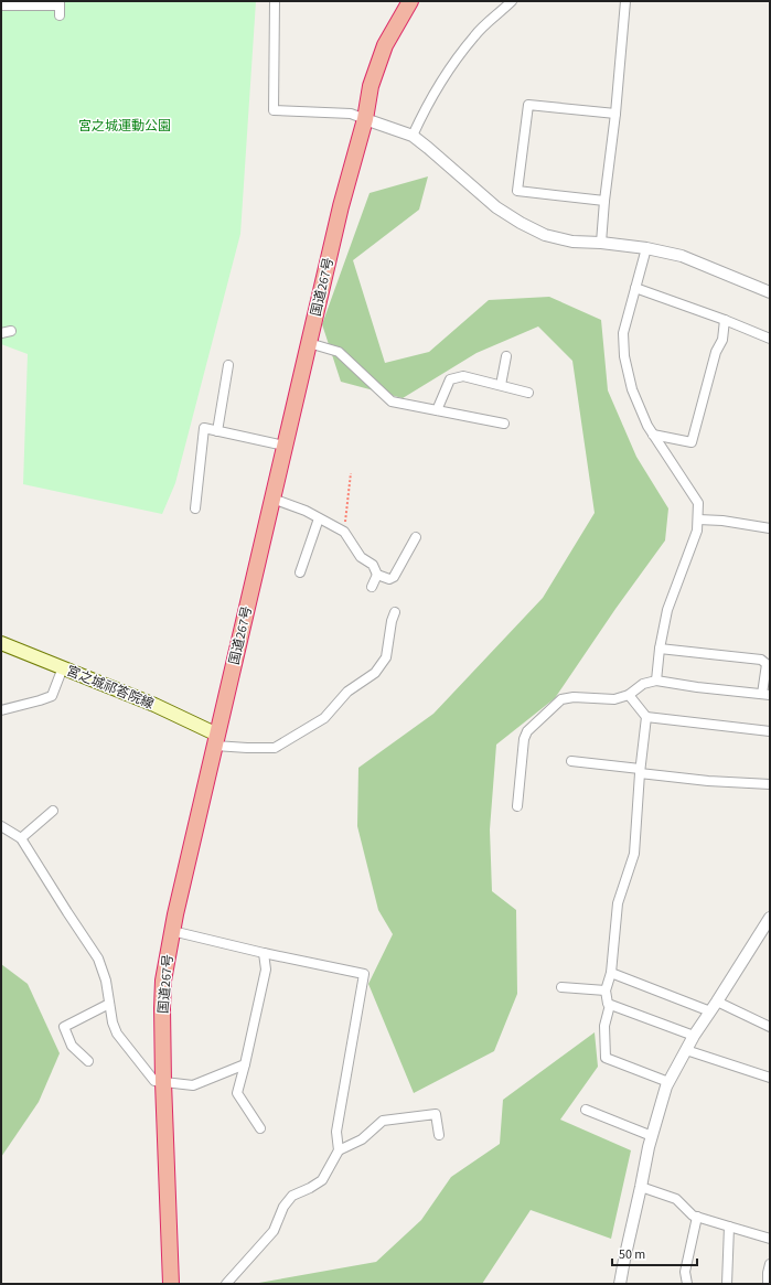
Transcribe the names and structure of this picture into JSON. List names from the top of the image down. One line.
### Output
{"streets":{"highway":["国道267号"],"main road":["宮之城祁答院線"]},"crossings":[["国道267号","宮之城祁答院線"]],"parks":["宮之城運動公園"],"scale_bar":"50 m"}
